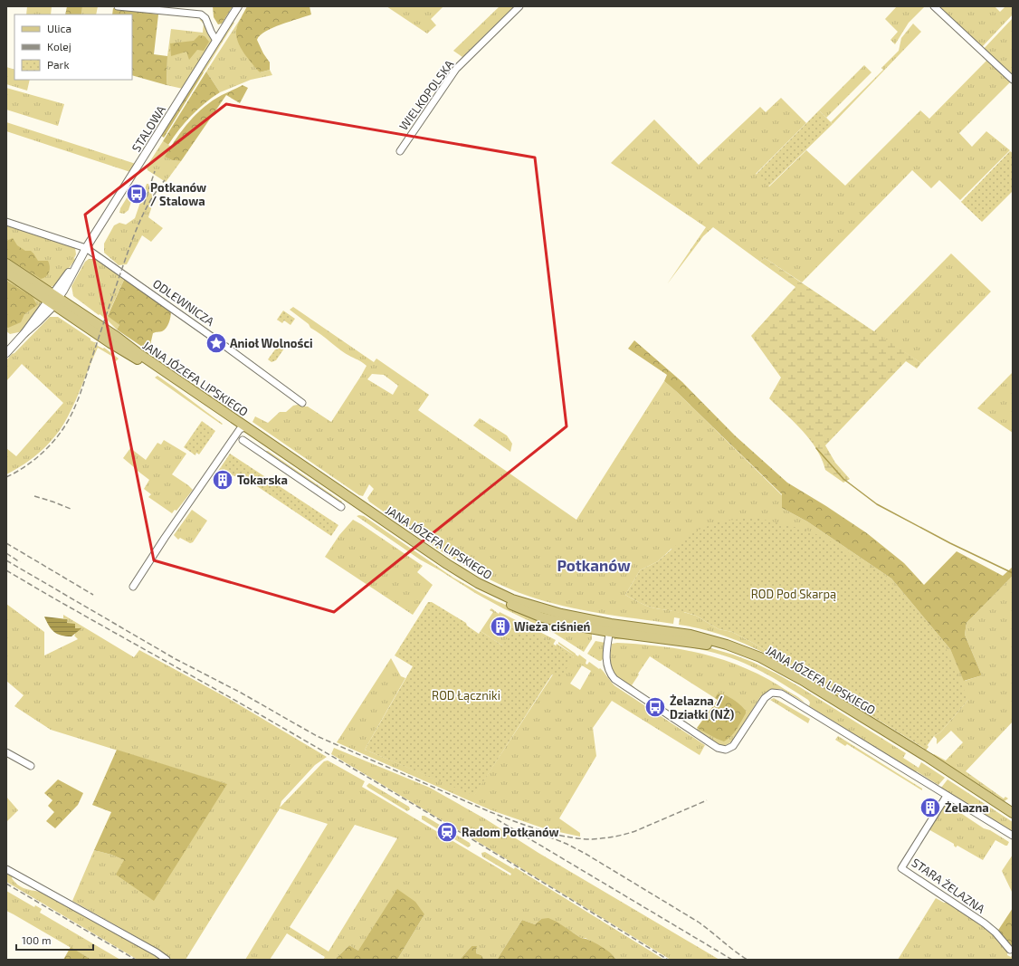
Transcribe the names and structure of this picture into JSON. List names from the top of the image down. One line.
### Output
{"streets":{"main road":["JANA JÓZEFA LIPSKIEGO"],"street":["WIELKOPOLSKA","STALOWA","ODLEWNICZA","STARA ŻELAZNA"]},"crossings":[["STALOWA","ODLEWNICZA"],["STALOWA","JANA JÓZEFA LIPSKIEGO"]],"districts":["Potkanów"],"parks":["ROD Pod Skarpą","ROD Łączniki"],"places":{"bus stop":["Potkanów / Stalowa","Żelazna / Działki (NŻ)"],"place":["Anioł Wolności"],"building":["Tokarska","Wieża ciśnień","Żelazna"],"station":["Radom Potkanów"]},"legend":["Ulica","Kolej","Park"],"scale_bar":"100 m"}
